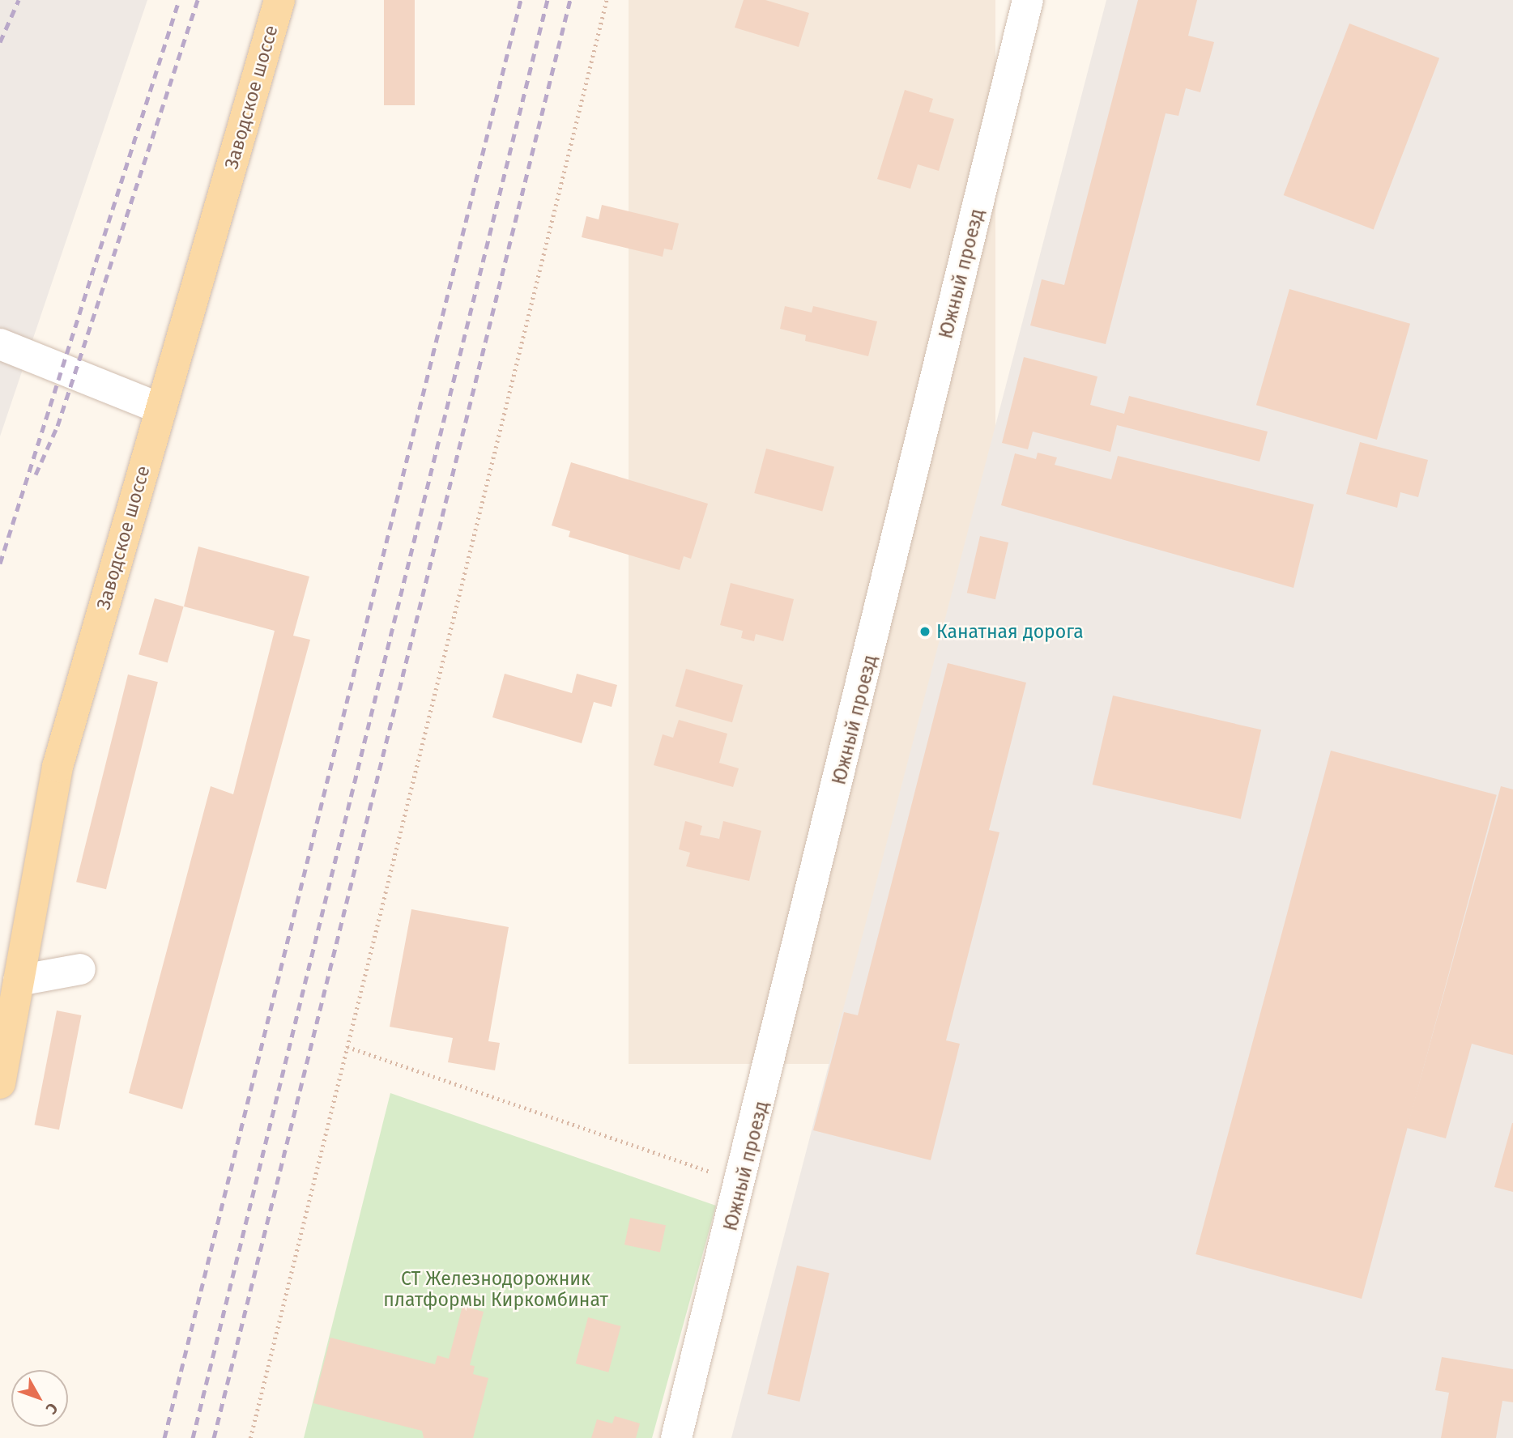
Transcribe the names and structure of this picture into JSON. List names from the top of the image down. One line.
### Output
{"streets":{"main road":["Заводское шоссе"],"street":["Южный проезд"]},"parks":["СТ Железнодорожник платформы Киркомбинат"],"places":["Канатная дорога"],"north":"bottom right"}
